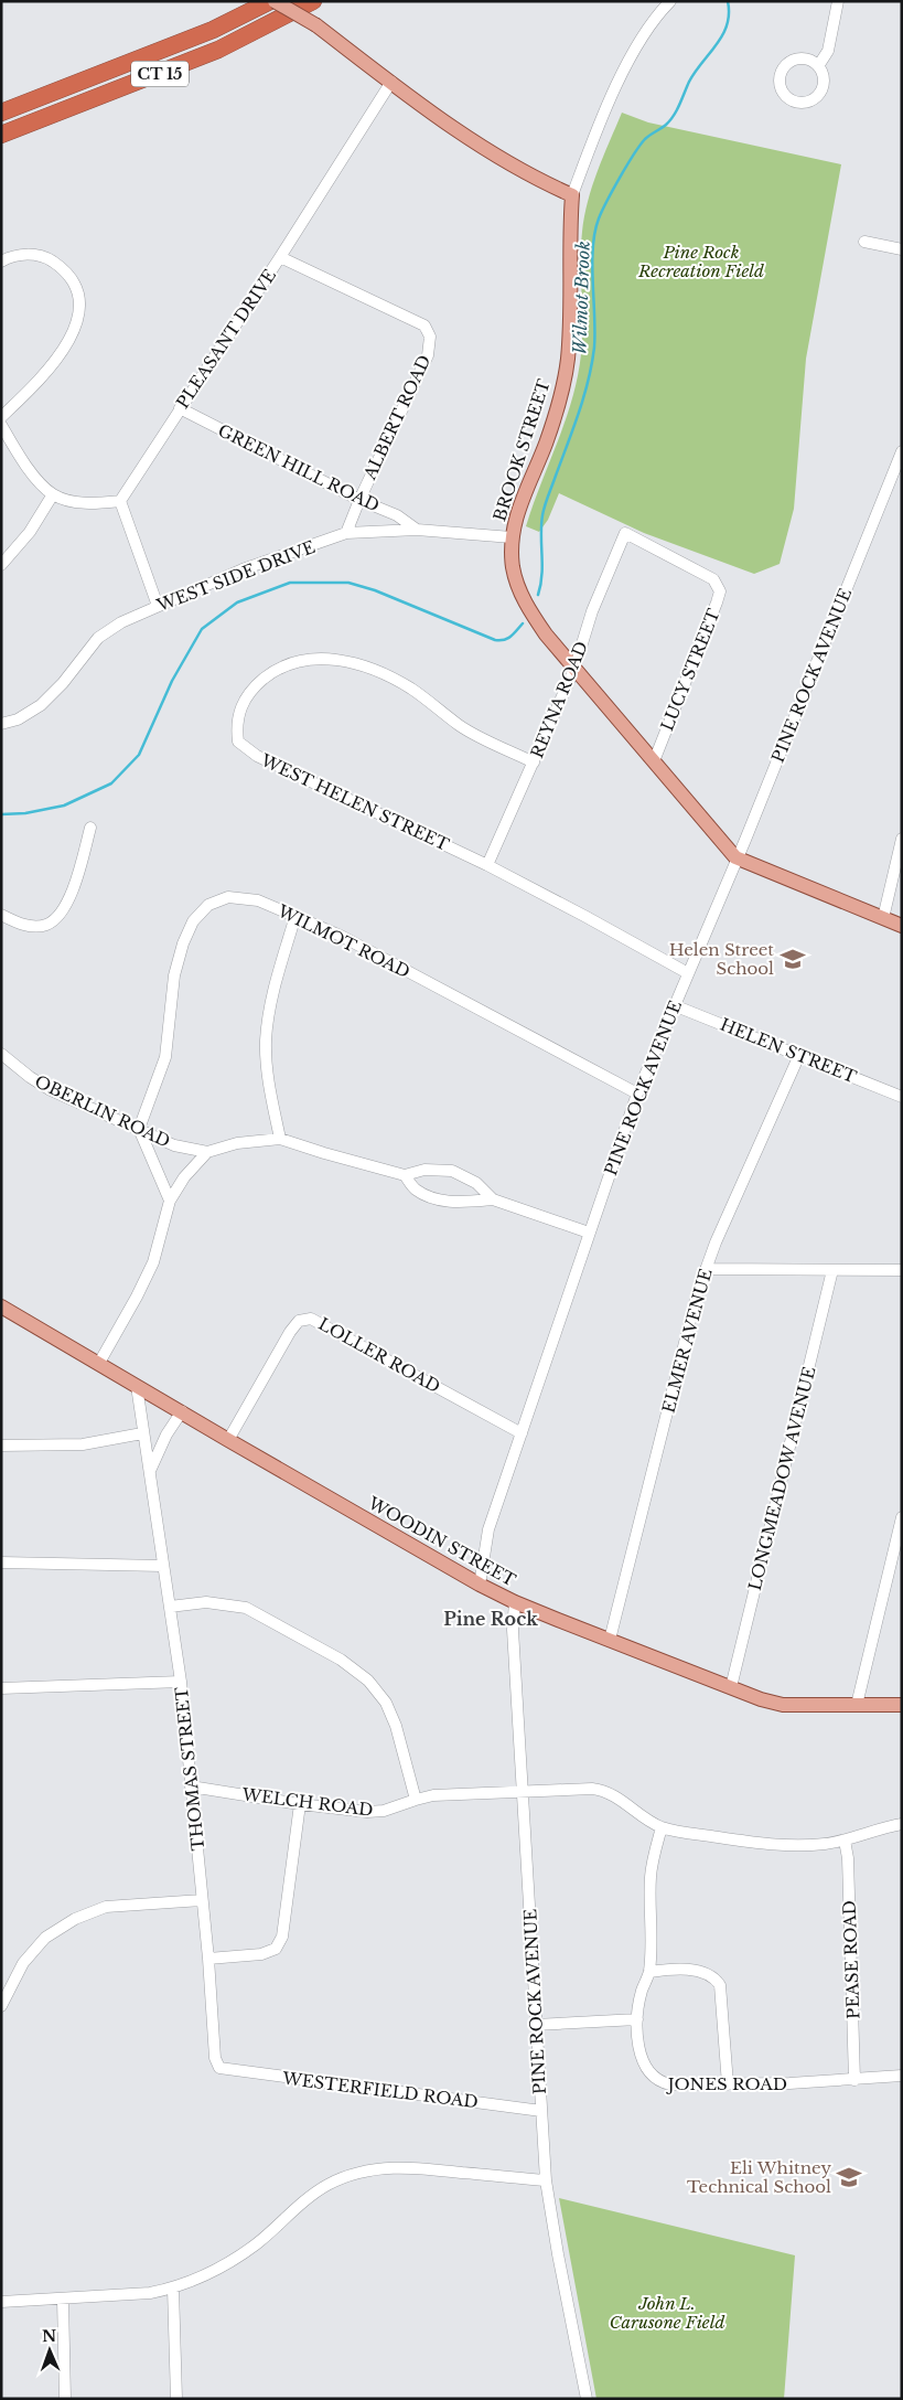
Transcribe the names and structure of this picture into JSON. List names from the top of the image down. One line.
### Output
{"streets":{"highway":["CT 15"],"main road":["BROOK STREET","WOODIN STREET"],"street":["PLEASANT DRIVE","ALBERT ROAD","GREEN HILL ROAD","WEST SIDE DRIVE","LUCY STREET","PINE ROCK AVENUE","REYNA ROAD","WEST HELEN STREET","WILMOT ROAD","HELEN STREET","OBERLIN ROAD","ELMER AVENUE","LOLLER ROAD","LONGMEADOW AVENUE","THOMAS STREET","WELCH ROAD","PEASE ROAD","JONES ROAD","WESTERFIELD ROAD"]},"crossings":[["PLEASANT DRIVE","ALBERT ROAD"],["PLEASANT DRIVE","GREEN HILL ROAD"],["ALBERT ROAD","GREEN HILL ROAD"],["ALBERT ROAD","WEST SIDE DRIVE"],["BROOK STREET","WEST SIDE DRIVE"],["BROOK STREET","LUCY STREET"],["BROOK STREET","PINE ROCK AVENUE"],["BROOK STREET","REYNA ROAD"],["GREEN HILL ROAD","WEST SIDE DRIVE"],["LUCY STREET","REYNA ROAD"],["PINE ROCK AVENUE","WEST HELEN STREET"],["PINE ROCK AVENUE","WILMOT ROAD"],["PINE ROCK AVENUE","HELEN STREET"],["PINE ROCK AVENUE","OBERLIN ROAD"],["PINE ROCK AVENUE","LOLLER ROAD"],["PINE ROCK AVENUE","WOODIN STREET"],["PINE ROCK AVENUE","WELCH ROAD"],["PINE ROCK AVENUE","WESTERFIELD ROAD"],["REYNA ROAD","WEST HELEN STREET"],["WILMOT ROAD","OBERLIN ROAD"],["HELEN STREET","ELMER AVENUE"],["ELMER AVENUE","WOODIN STREET"],["LOLLER ROAD","WOODIN STREET"],["LONGMEADOW AVENUE","WOODIN STREET"],["WOODIN STREET","THOMAS STREET"],["THOMAS STREET","WELCH ROAD"],["THOMAS STREET","WESTERFIELD ROAD"],["PEASE ROAD","JONES ROAD"]],"districts":["Pine Rock"],"water":["Wilmot Brook"],"parks":["Pine Rock Recreation Field","John L. Carusone Field"],"places":{"school or university":["Helen Street School","Eli Whitney Technical School"]},"north":"top"}
